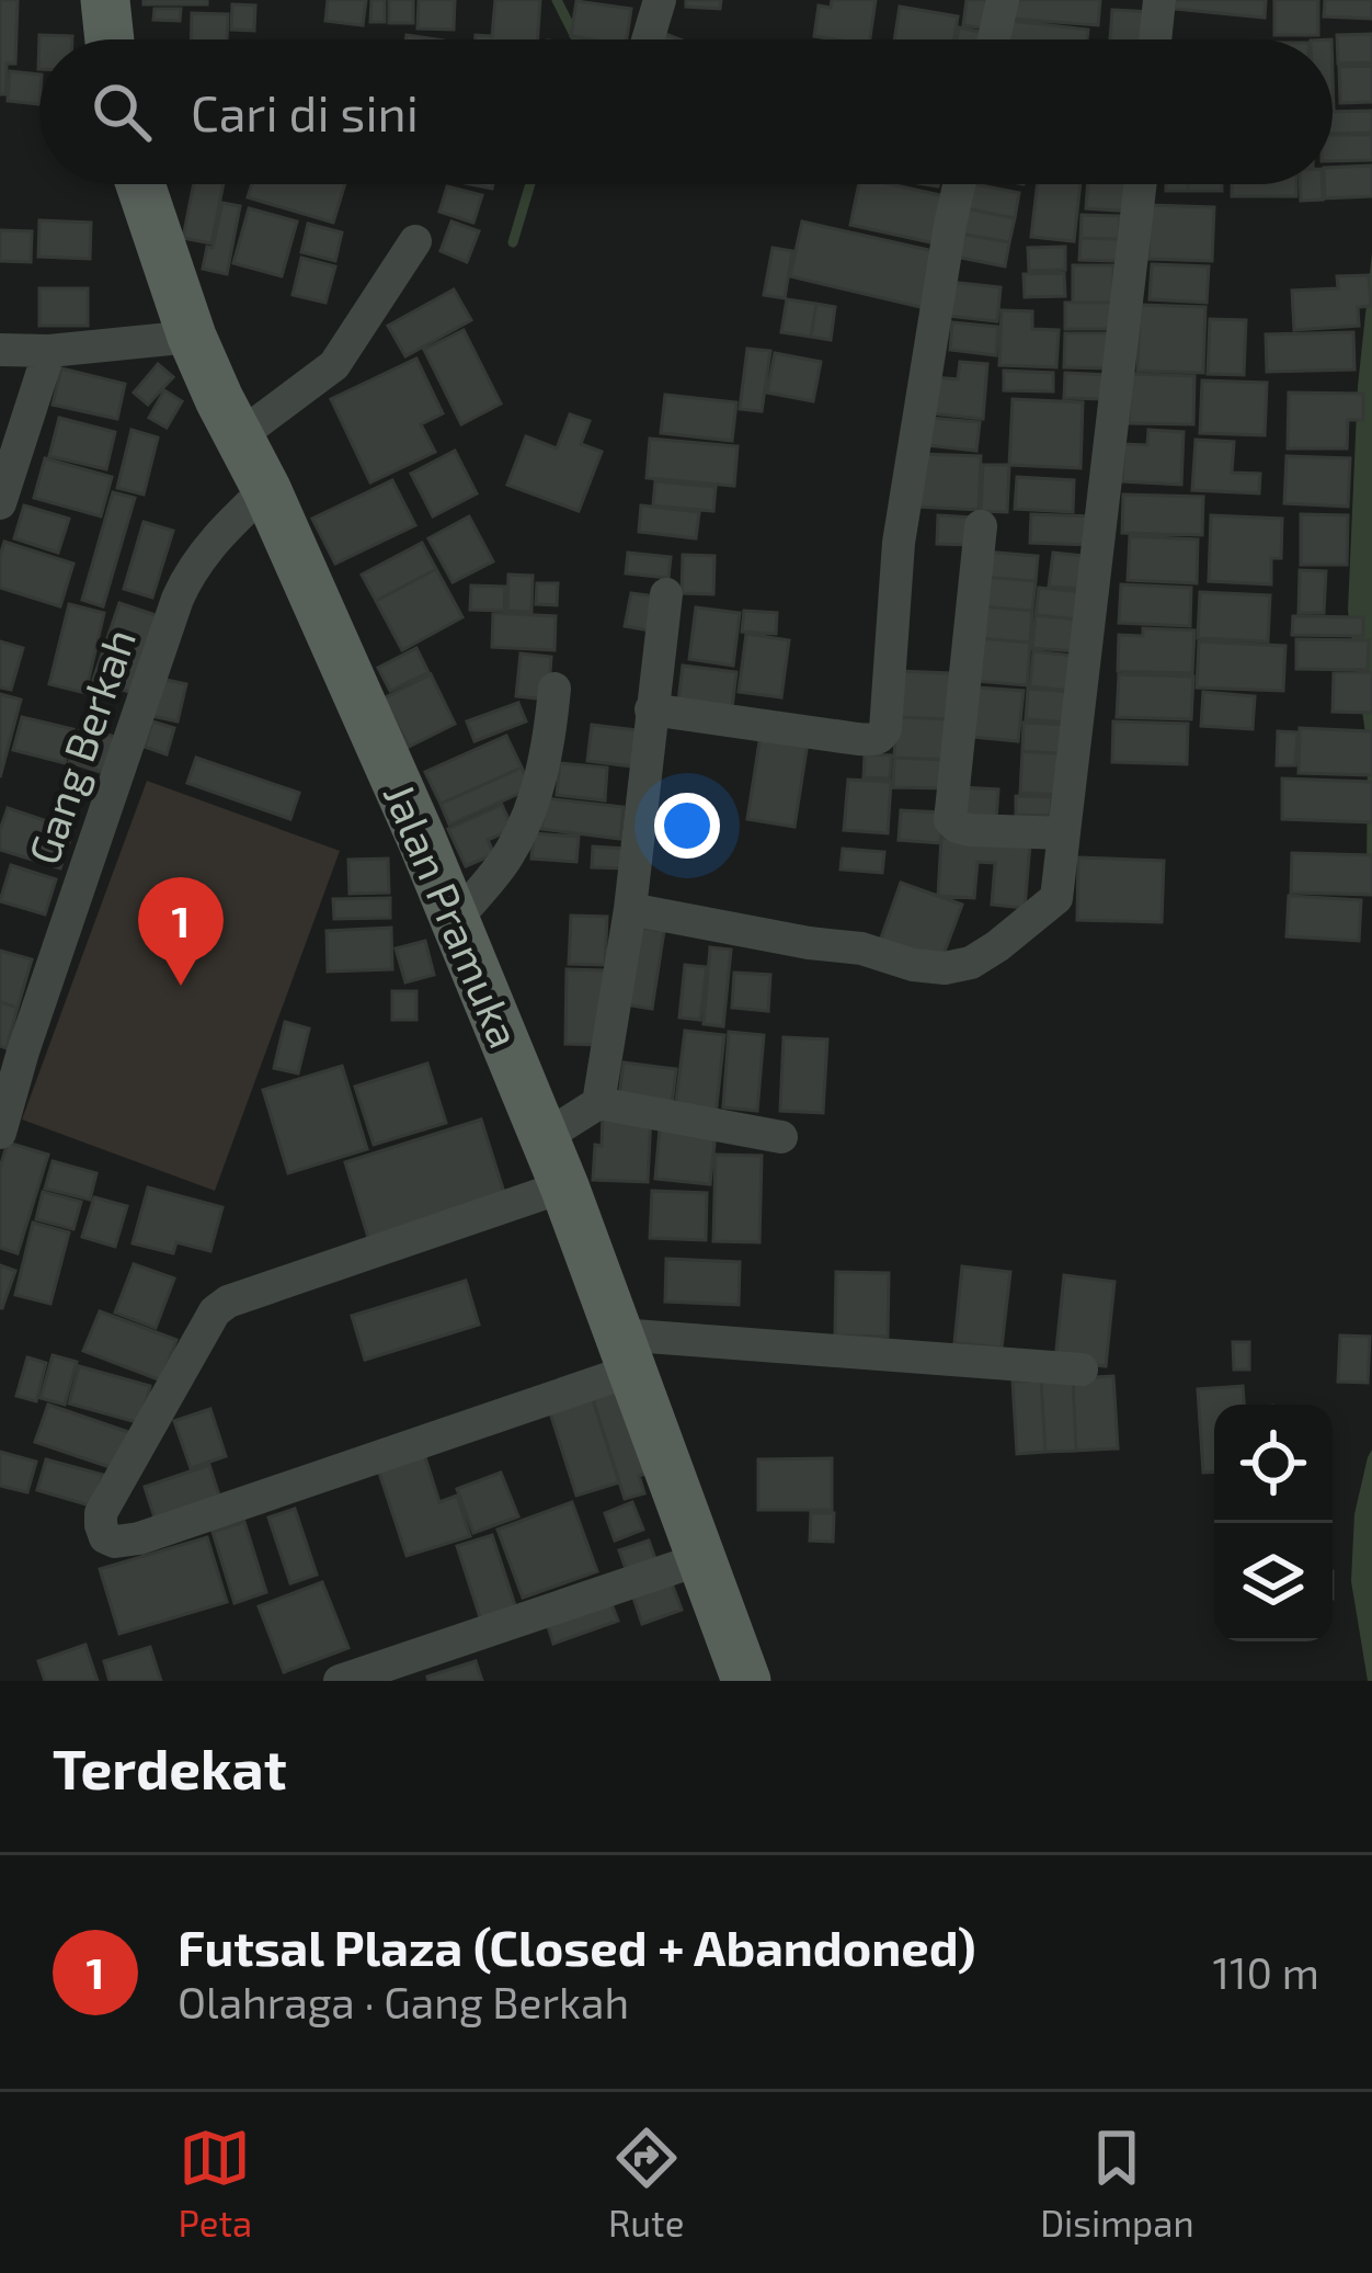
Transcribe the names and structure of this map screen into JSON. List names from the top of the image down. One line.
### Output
{"streets":{"main road":["Jalan Pramuka"],"street":["Gang Berkah"]},"crossings":[["Gang Berkah","Jalan Pramuka"]],"page":{"search":"Cari di sini","pins":"1","heading":"Terdekat","list":[{"mark":"1","name":"Futsal Plaza (Closed + Abandoned)","note":"Olahraga · Gang Berkah","value":"110 m"}],"nav":["Peta","Rute","Disimpan"]}}
